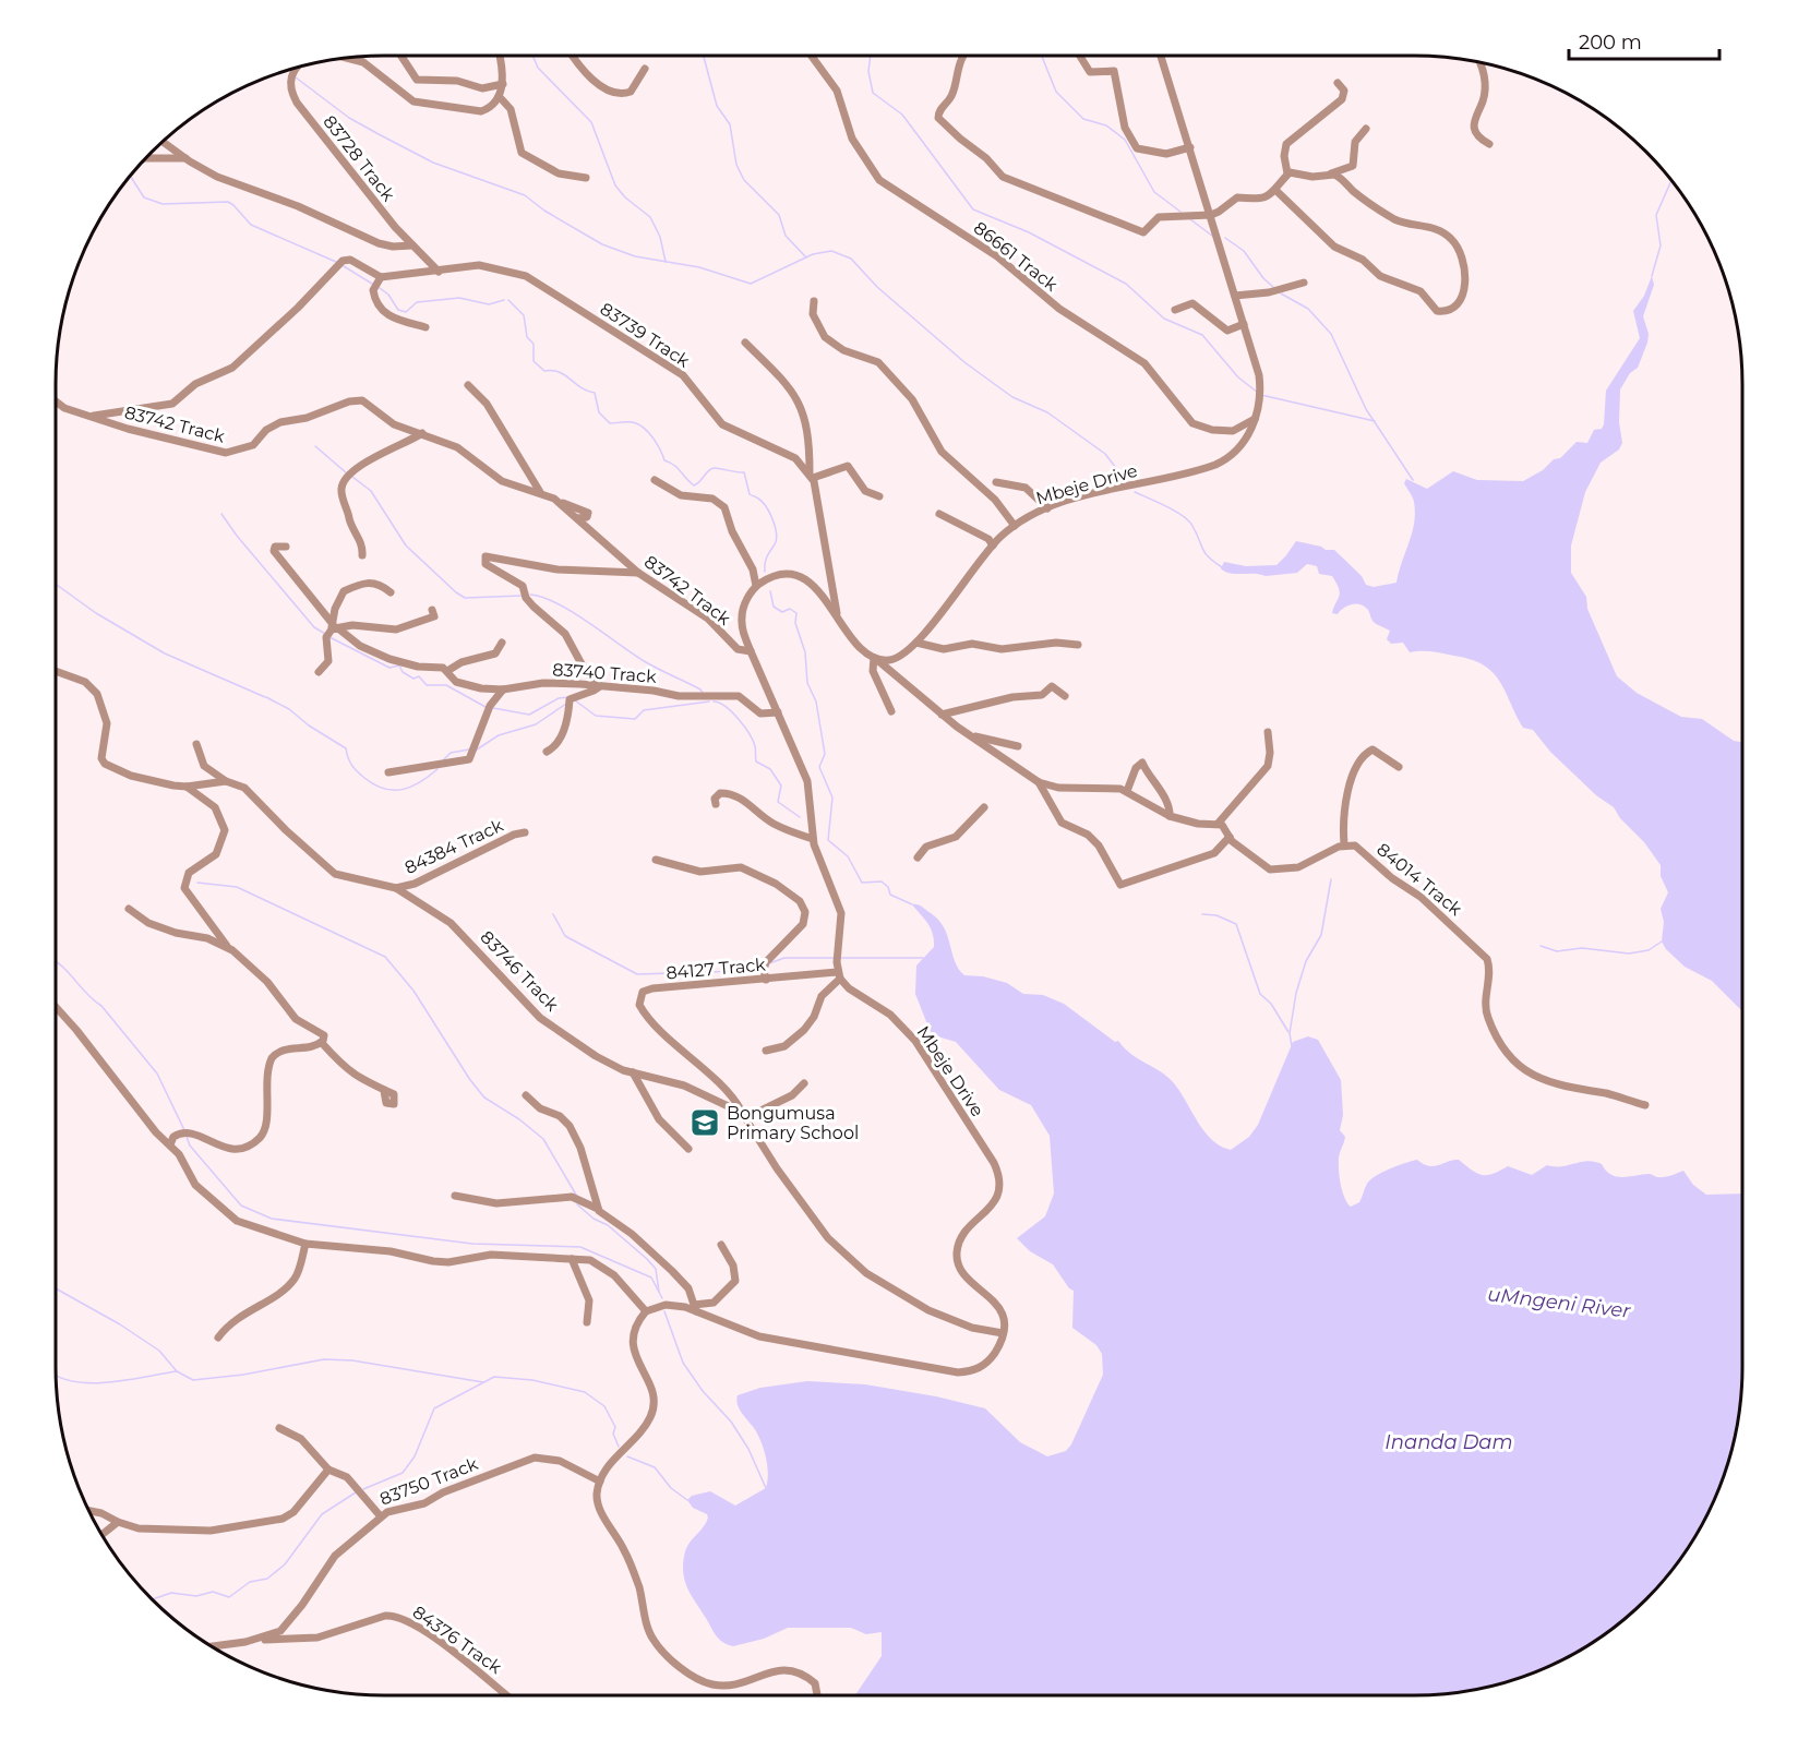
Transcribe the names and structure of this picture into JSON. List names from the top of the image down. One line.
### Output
{"streets":{"street":["83728 Track","86661 Track","83739 Track","83742 Track","Mbeje Drive","83740 Track","84384 Track","84014 Track","84127 Track","83746 Track","83750 Track","84376 Track"]},"crossings":[["83728 Track","83739 Track"],["86661 Track","Mbeje Drive"],["Mbeje Drive","84127 Track"],["84384 Track","83746 Track"],["84127 Track","83746 Track"],["83750 Track","84376 Track"]],"water":["uMngeni River","Inanda Dam"],"places":{"school or university":["Bongumusa Primary School"]},"scale_bar":"200 m"}
